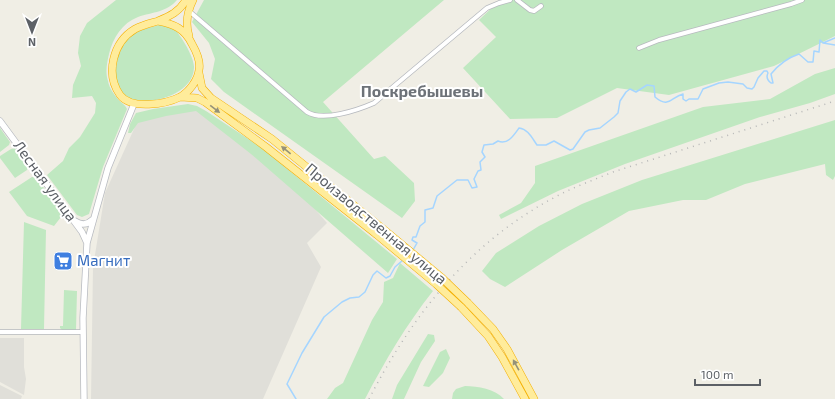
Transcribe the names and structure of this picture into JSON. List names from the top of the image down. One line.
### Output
{"streets":{"highway":["Производственная улица"],"main road":["Лесная улица"]},"districts":["Поскребышевы"],"places":{"supermarket":["Магнит"]},"scale_bar":"100 m","north":"bottom"}
